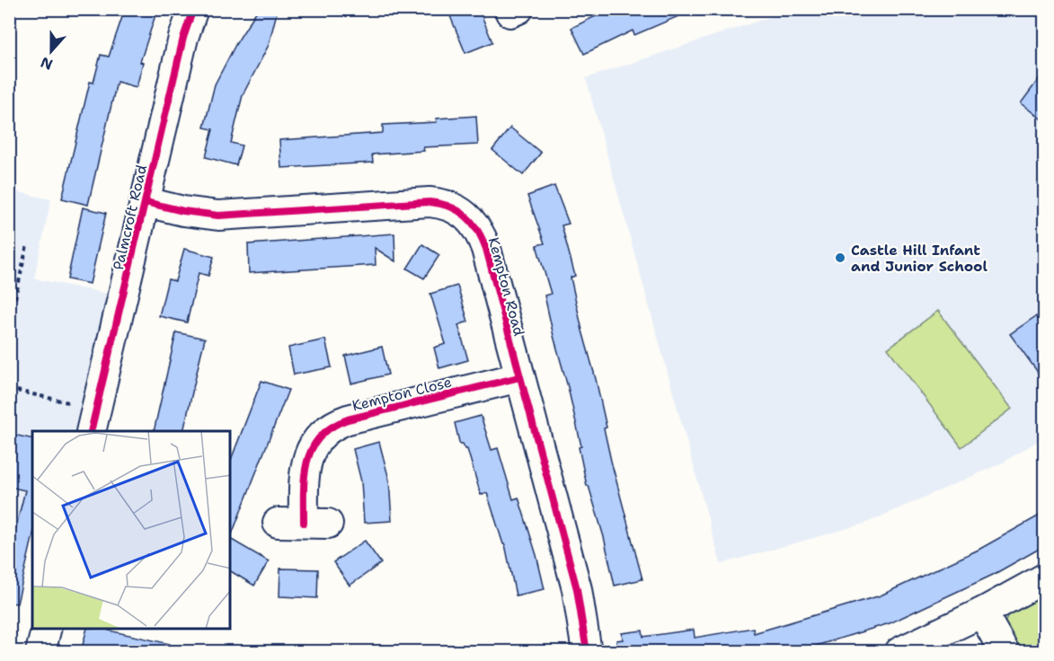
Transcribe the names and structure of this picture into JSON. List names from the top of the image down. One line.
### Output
{"streets":{"street":["Palmcroft Road","Kempton Road","Kempton Close"]},"crossings":[["Palmcroft Road","Kempton Road"],["Kempton Road","Kempton Close"]],"places":["Castle Hill Infant and Junior School"],"north":"bottom"}
